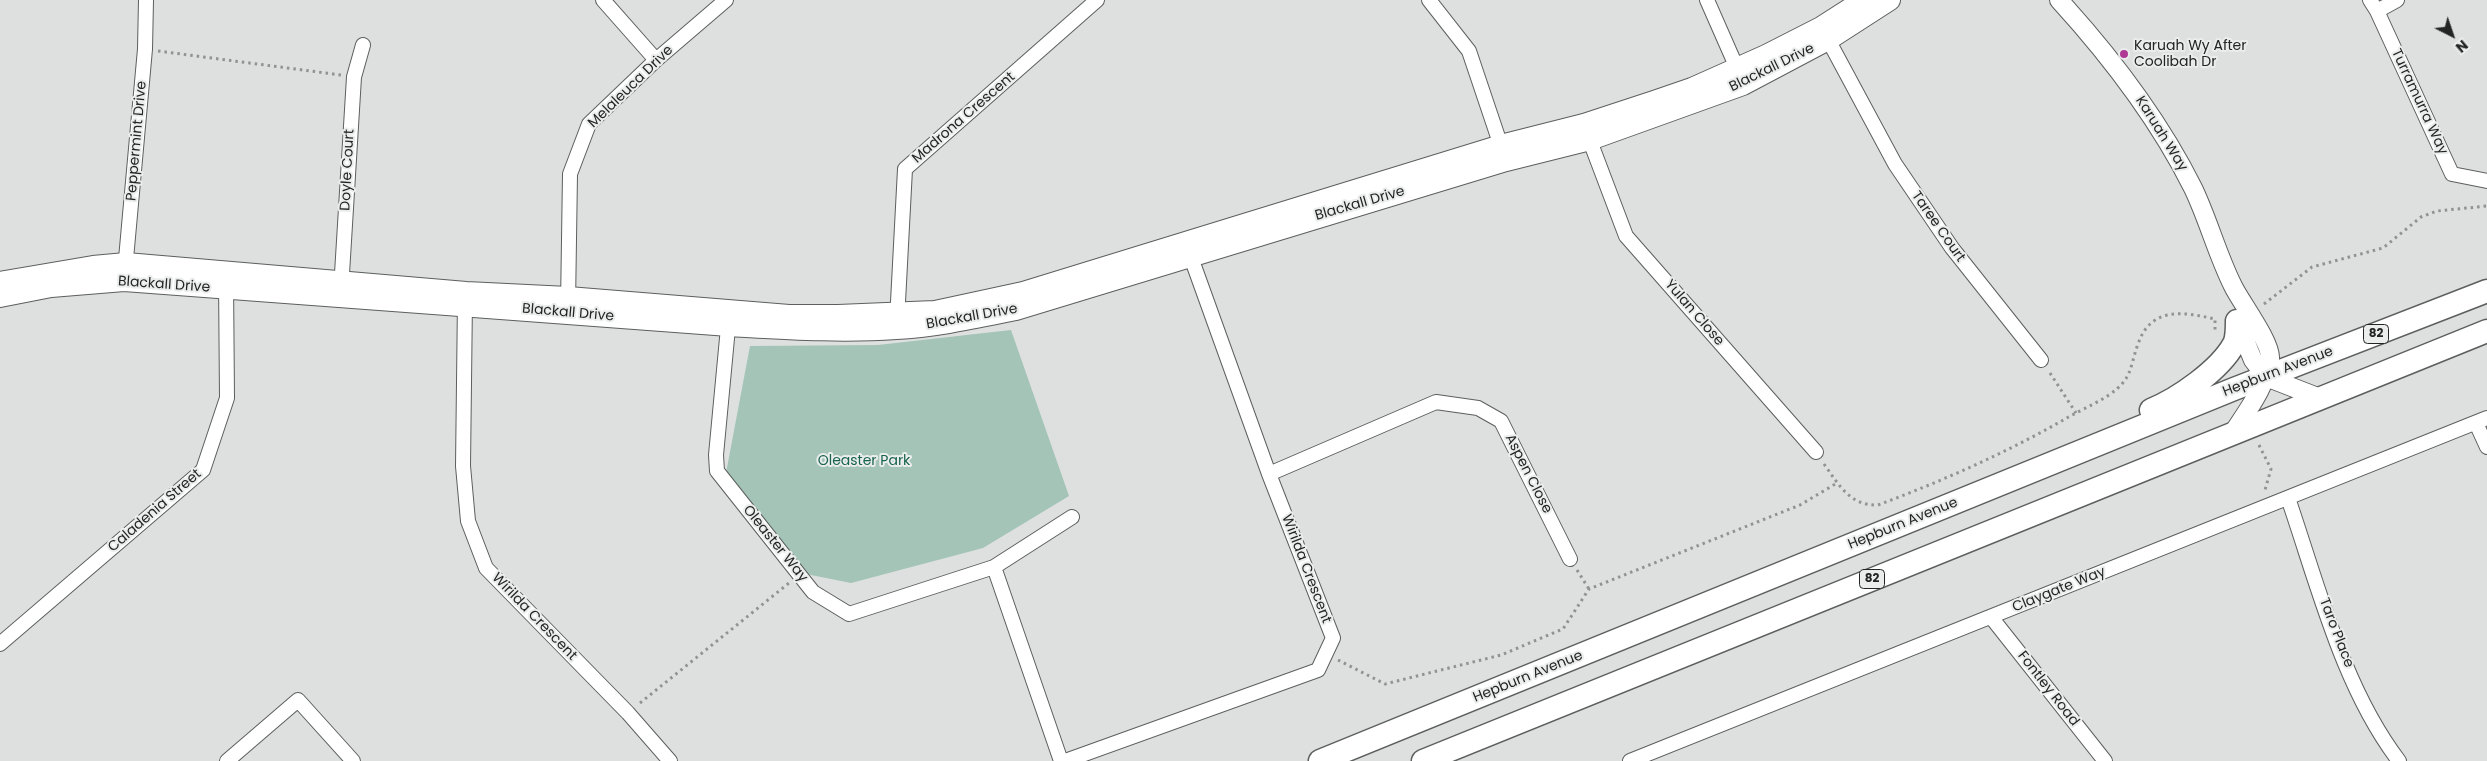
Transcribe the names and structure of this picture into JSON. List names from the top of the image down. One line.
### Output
{"streets":{"main road":["Blackall Drive","82","Hepburn Avenue"],"street":["Melaleuca Drive","Turramurra Way","Madrona Crescent","Karuah Way","Peppermint Drive","Doyle Court","Taree Court","Yulan Close","Aspen Close","Caladenia Street","Oleaster Way","Wirilda Crescent","Claygate Way","Taro Place","Fontley Road"]},"crossings":[["Blackall Drive","Melaleuca Drive"],["Blackall Drive","Madrona Crescent"],["Blackall Drive","Peppermint Drive"],["Blackall Drive","Doyle Court"],["Blackall Drive","Taree Court"],["Blackall Drive","Yulan Close"],["Blackall Drive","Caladenia Street"],["Blackall Drive","Oleaster Way"],["Blackall Drive","Wirilda Crescent"],["Karuah Way","82"],["Karuah Way","Hepburn Avenue"],["Aspen Close","Wirilda Crescent"],["Claygate Way","Taro Place"],["Claygate Way","Fontley Road"]],"parks":["Oleaster Park"],"places":["Karuah Wy After Coolibah Dr"],"north":"bottom right"}
